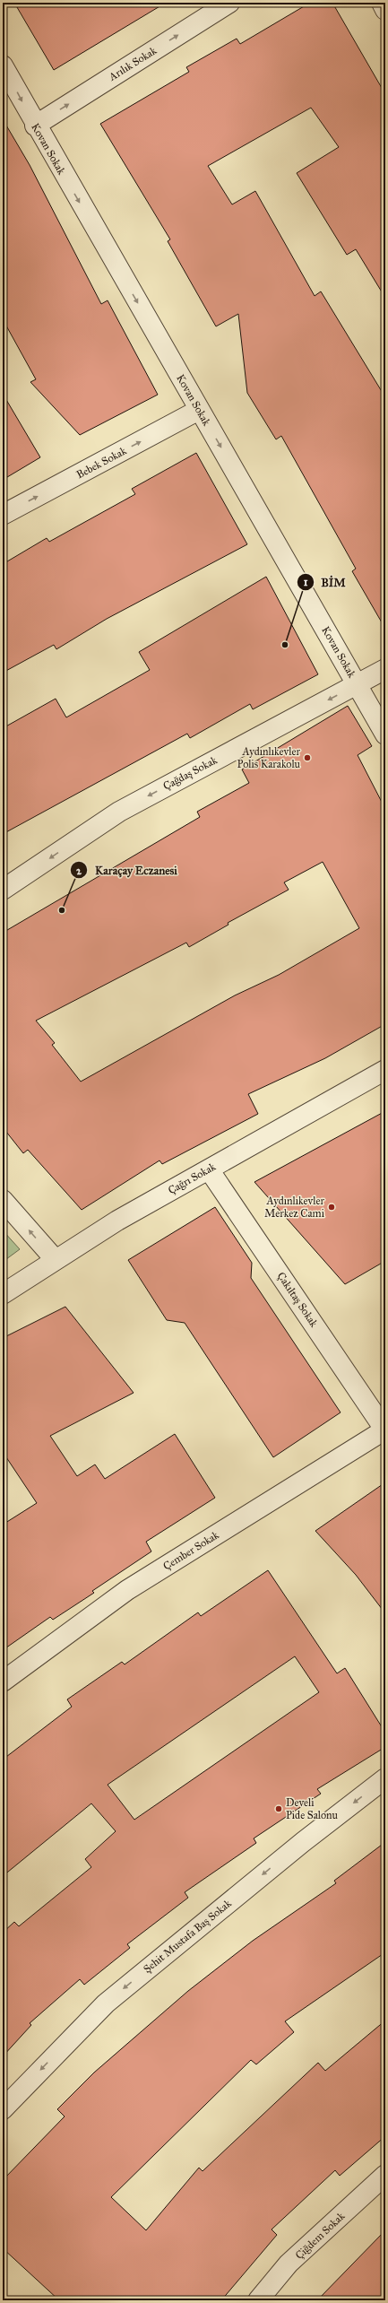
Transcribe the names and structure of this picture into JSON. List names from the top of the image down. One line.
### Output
{"streets":{"street":["Arılık Sokak","Kovan Sokak","Bebek Sokak","Çağdaş Sokak","Çağrı Sokak","Çakıltaş Sokak","Çember Sokak","Şehit Mustafa Baş Sokak","Çiğdem Sokak"]},"crossings":[["Arılık Sokak","Kovan Sokak"],["Kovan Sokak","Bebek Sokak"],["Kovan Sokak","Çağdaş Sokak"],["Çağrı Sokak","Çakıltaş Sokak"],["Çakıltaş Sokak","Çember Sokak"]],"one_way":["Arılık Sokak","Kovan Sokak","Bebek Sokak","Çağdaş Sokak","Şehit Mustafa Baş Sokak"],"places":["BİM","Aydınlıkevler Polis Karakolu","Karaçay Eczanesi","Aydınlıkevler Merkez Cami","Develi Pide Salonu"]}
